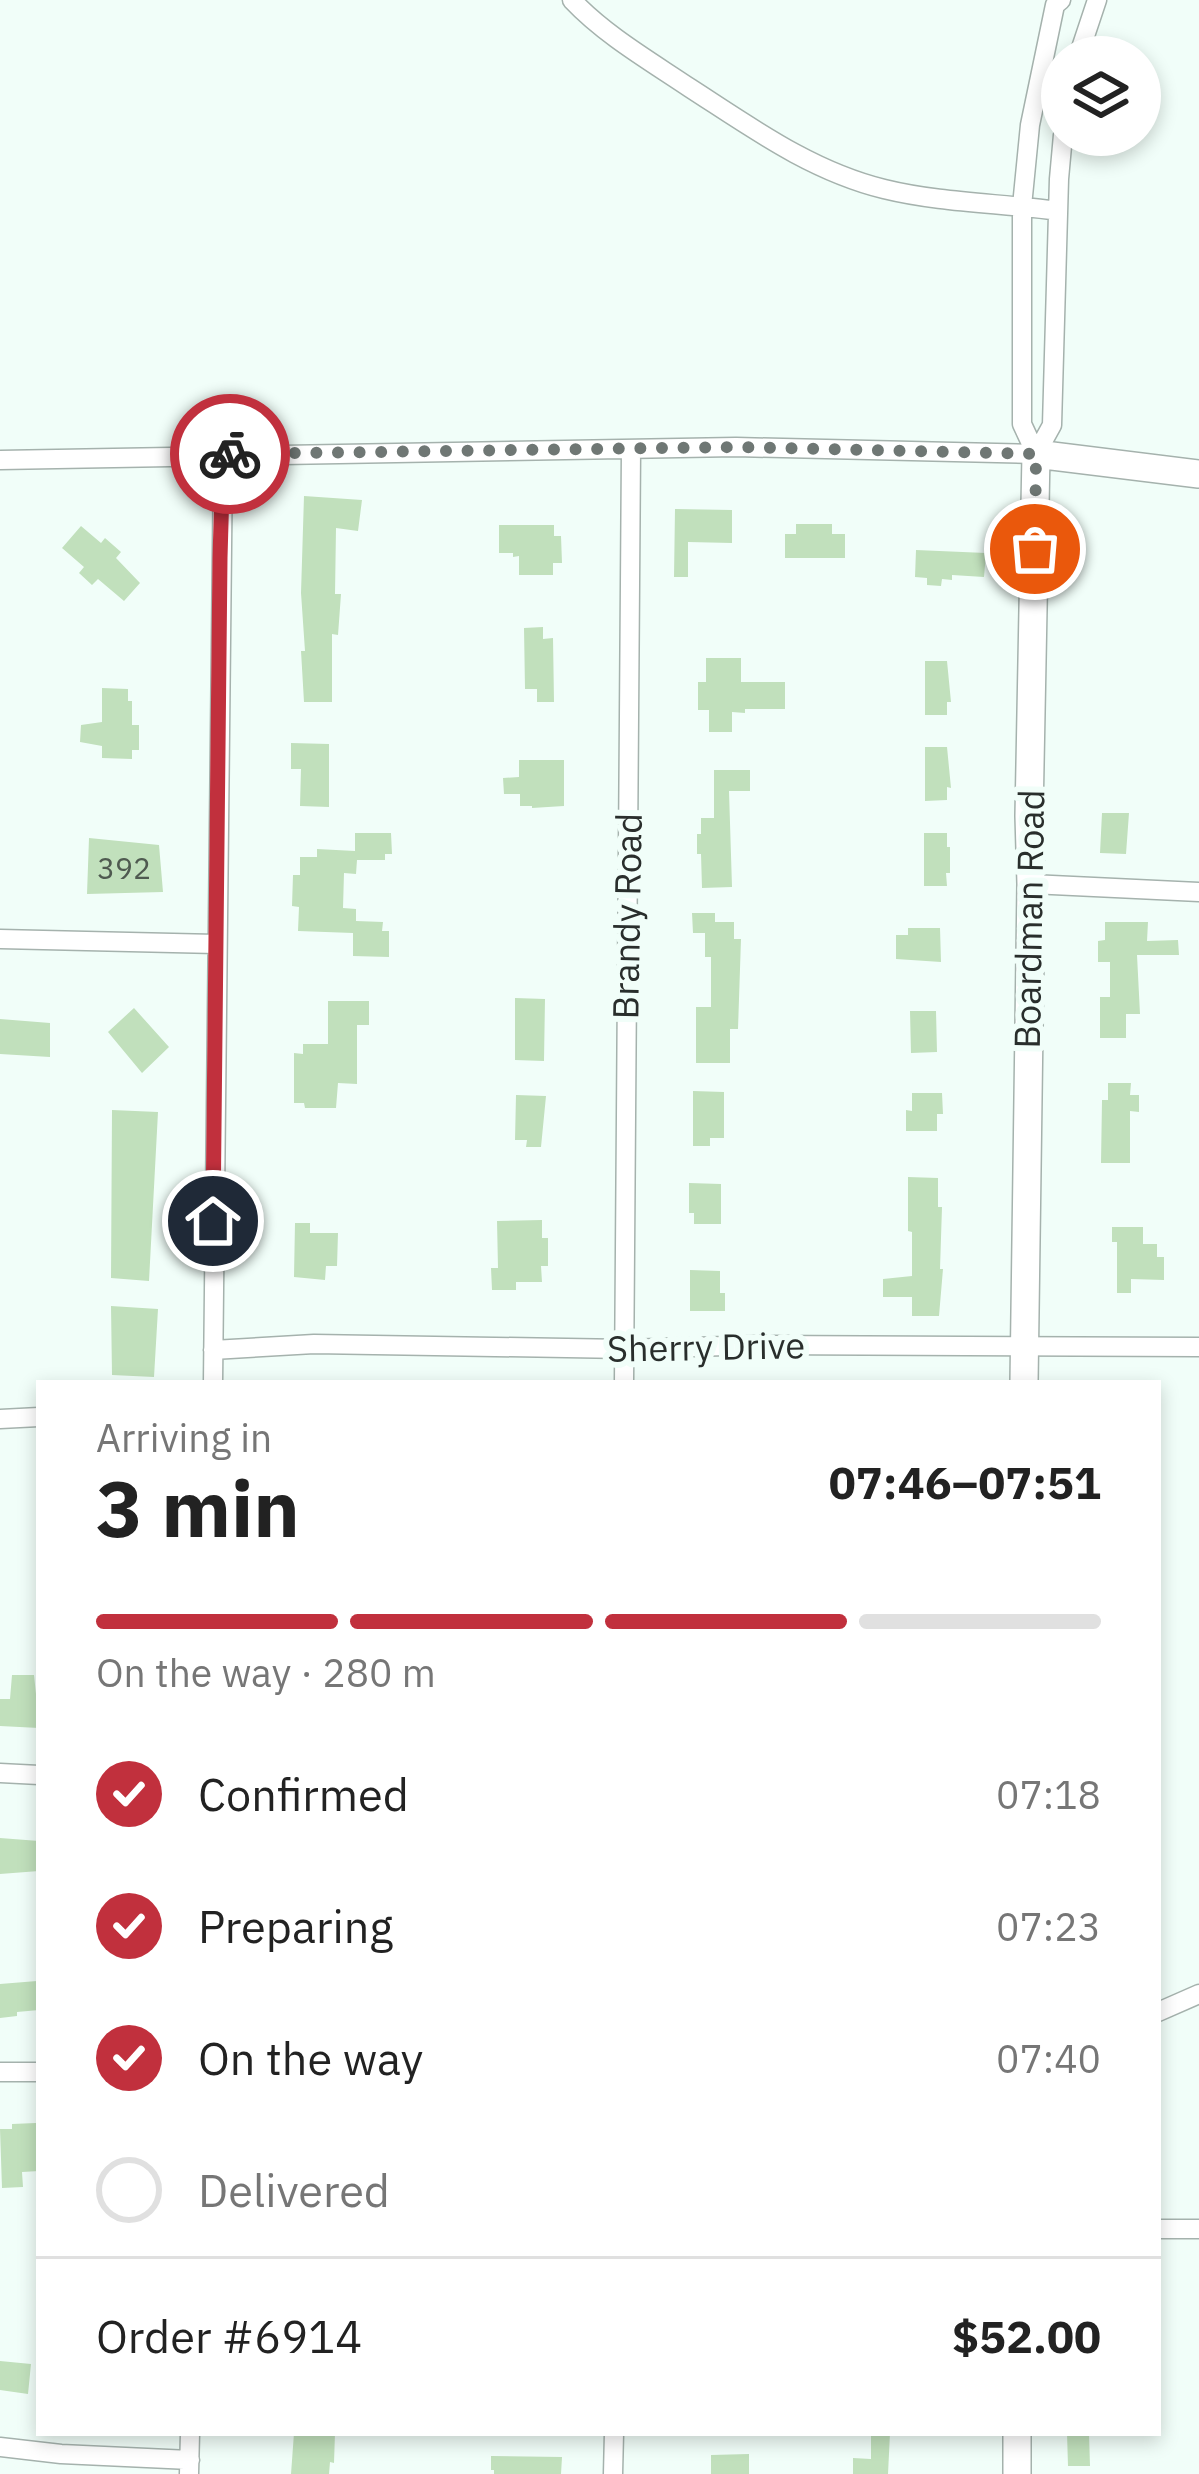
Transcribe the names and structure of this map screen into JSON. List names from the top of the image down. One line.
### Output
{"streets":{"street":["Brandy Road","Boardman Road","Sherry Drive"]},"crossings":[["Brandy Road","Sherry Drive"],["Boardman Road","Sherry Drive"]],"house_numbers":["392"],"page":{"heading":["3 min","Arriving in","07:46–07:51"],"panel":["Order #6914","$52.00"],"bar":"On the way · 280 m","list":[["Confirmed","07:18"],["Preparing","07:23"],["On the way","07:40"],"Delivered"]}}
